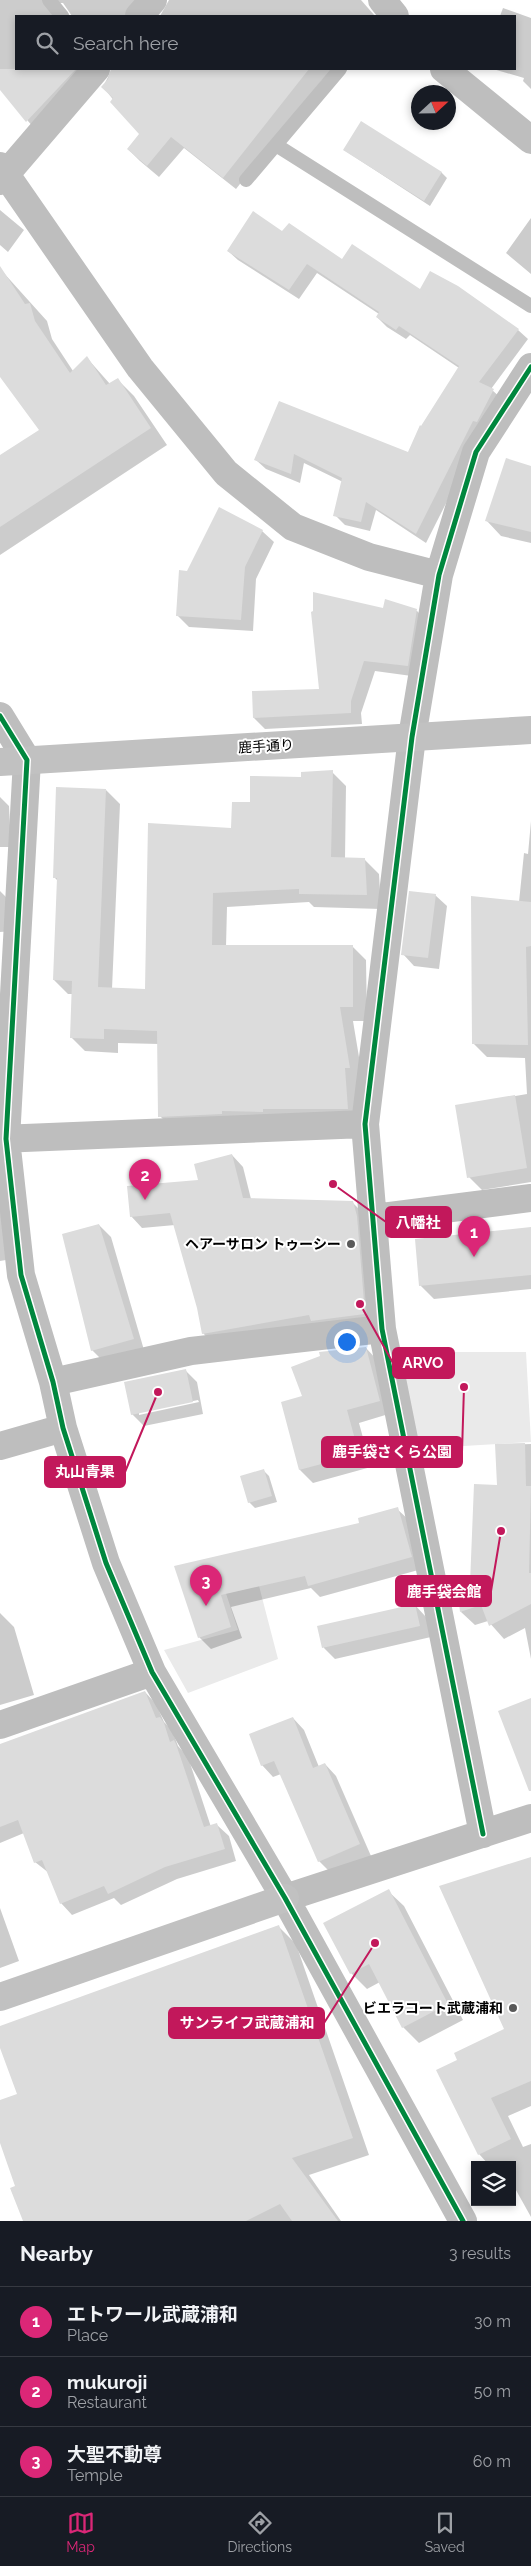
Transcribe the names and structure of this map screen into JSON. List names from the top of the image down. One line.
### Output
{"streets":{"street":["鹿手通り"]},"places":["八幡社","ヘアーサロン トゥーシー","ARVO","鹿手袋さくら公園","丸山青果","鹿手袋会館","サンライフ武蔵浦和","ビエラコート武蔵浦和"],"north":"right","page":{"search":"Search here","pins":["2","1","3"],"heading":["Nearby","3 results"],"list":[{"mark":"1","name":"エトワール武蔵浦和","note":"Place","value":"30 m"},{"mark":"2","name":"mukuroji","note":"Restaurant","value":"50 m"},{"mark":"3","name":"大聖不動尊","note":"Temple","value":"60 m"}],"nav":["Map","Directions","Saved"]}}
